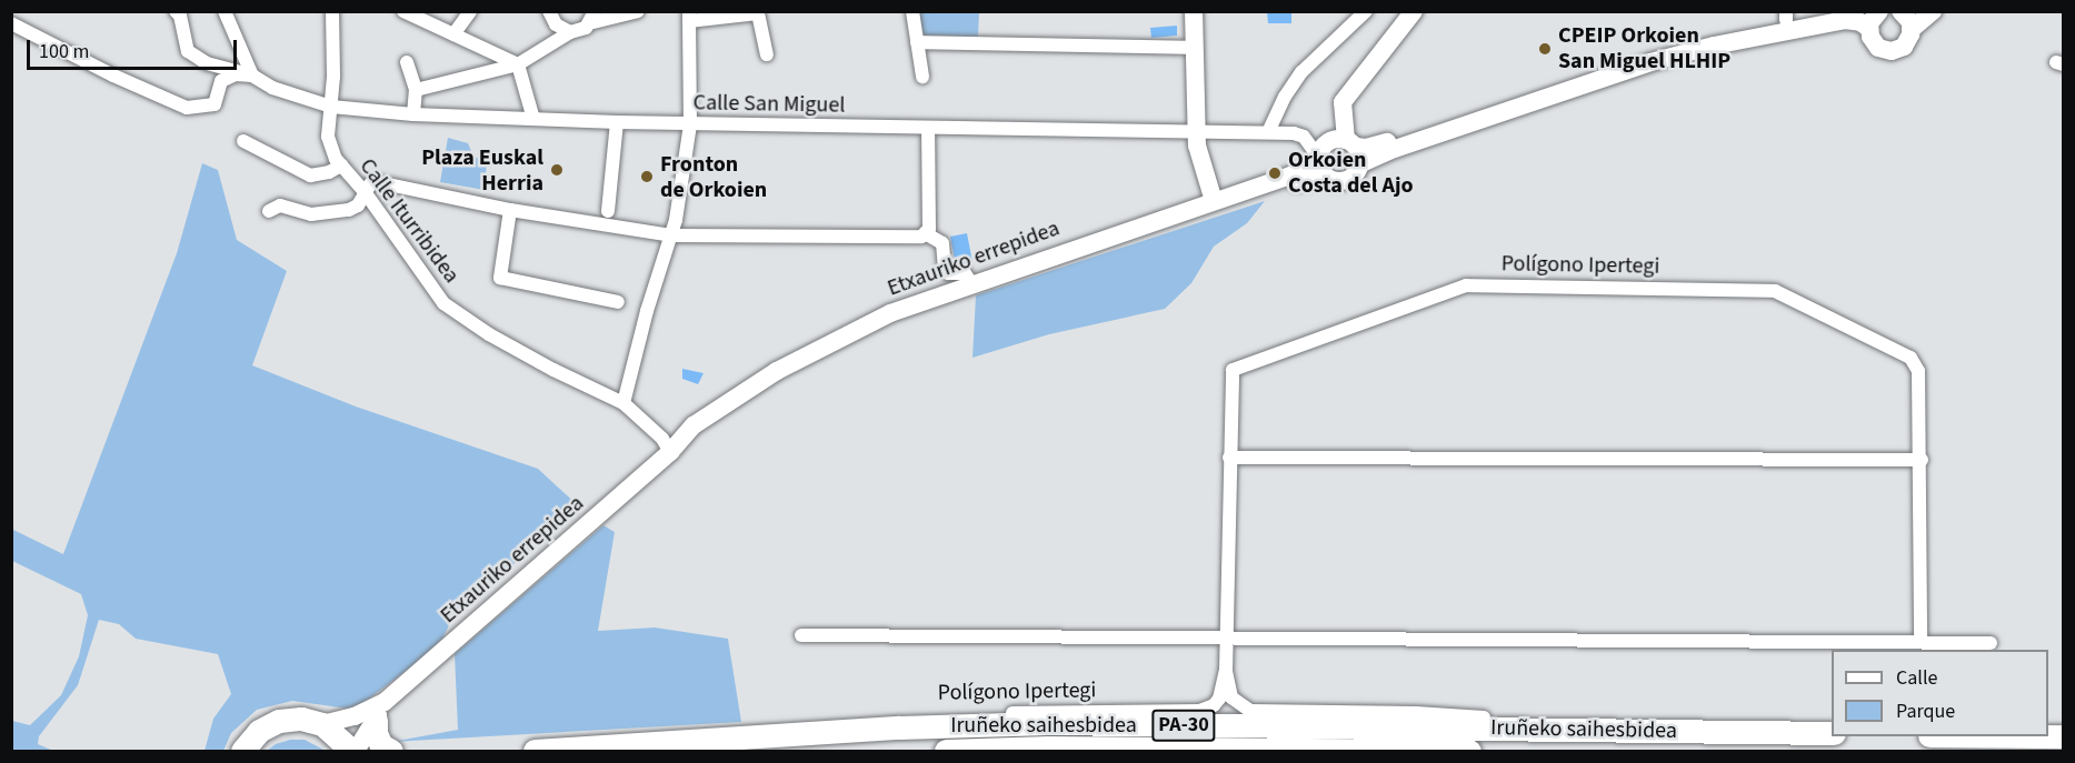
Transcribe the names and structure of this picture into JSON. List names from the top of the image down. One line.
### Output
{"streets":{"highway":["Iruñeko saihesbidea","PA-30"],"street":["Calle San Miguel","Calle Iturribidea","Etxauriko errepidea","Polígono Ipertegi"]},"crossings":[["Calle San Miguel","Calle Iturribidea"],["Calle San Miguel","Etxauriko errepidea"],["Calle Iturribidea","Etxauriko errepidea"],["Polígono Ipertegi","Iruñeko saihesbidea"]],"places":["CPEIP Orkoien San Miguel HLHIP","Plaza Euskal Herria","Orkoien Costa del Ajo","Fronton de Orkoien"],"legend":["Calle","Parque"],"scale_bar":"100 m"}
